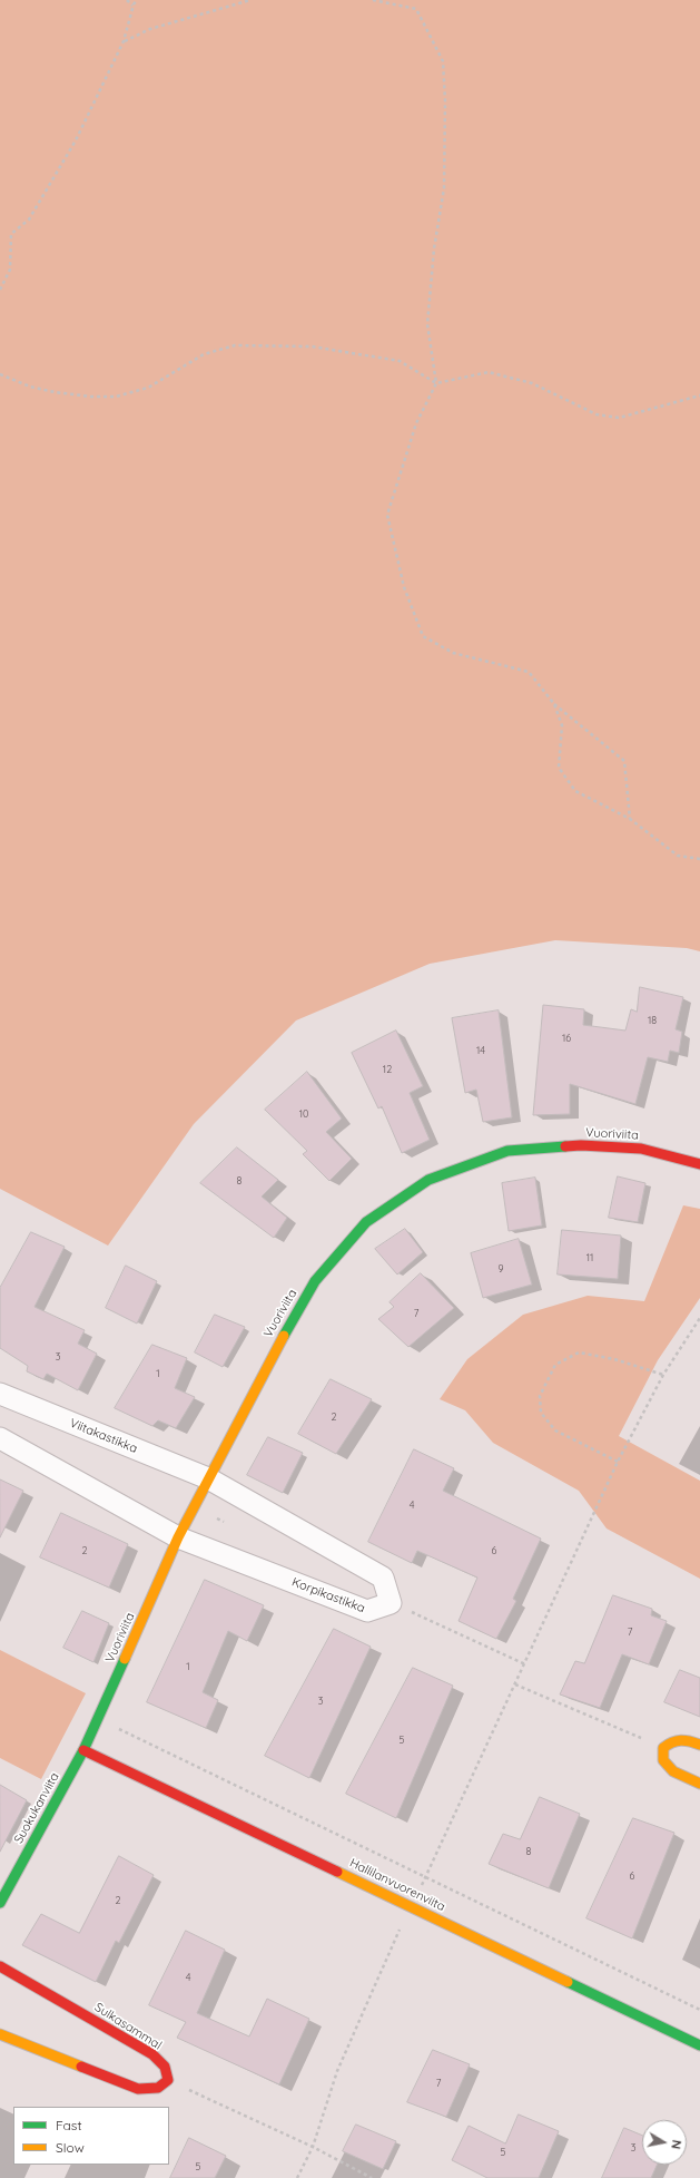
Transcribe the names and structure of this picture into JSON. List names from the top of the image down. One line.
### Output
{"streets":{"street":["Vuoriviita","Viitakastikka","Korpikastikka","Suokukanviita","Hallilanvuorenviita","Sulkasammal"]},"crossings":[["Vuoriviita","Viitakastikka"],["Vuoriviita","Korpikastikka"],["Vuoriviita","Suokukanviita"],["Vuoriviita","Hallilanvuorenviita"],["Suokukanviita","Hallilanvuorenviita"]],"house_numbers":["18","16","14","12","10","8","11","9","7","3","1","2","4","2","6","7","1","3","5","8","6","2","4","7","3","5","5"],"legend":["Fast","Slow"],"north":"right"}
